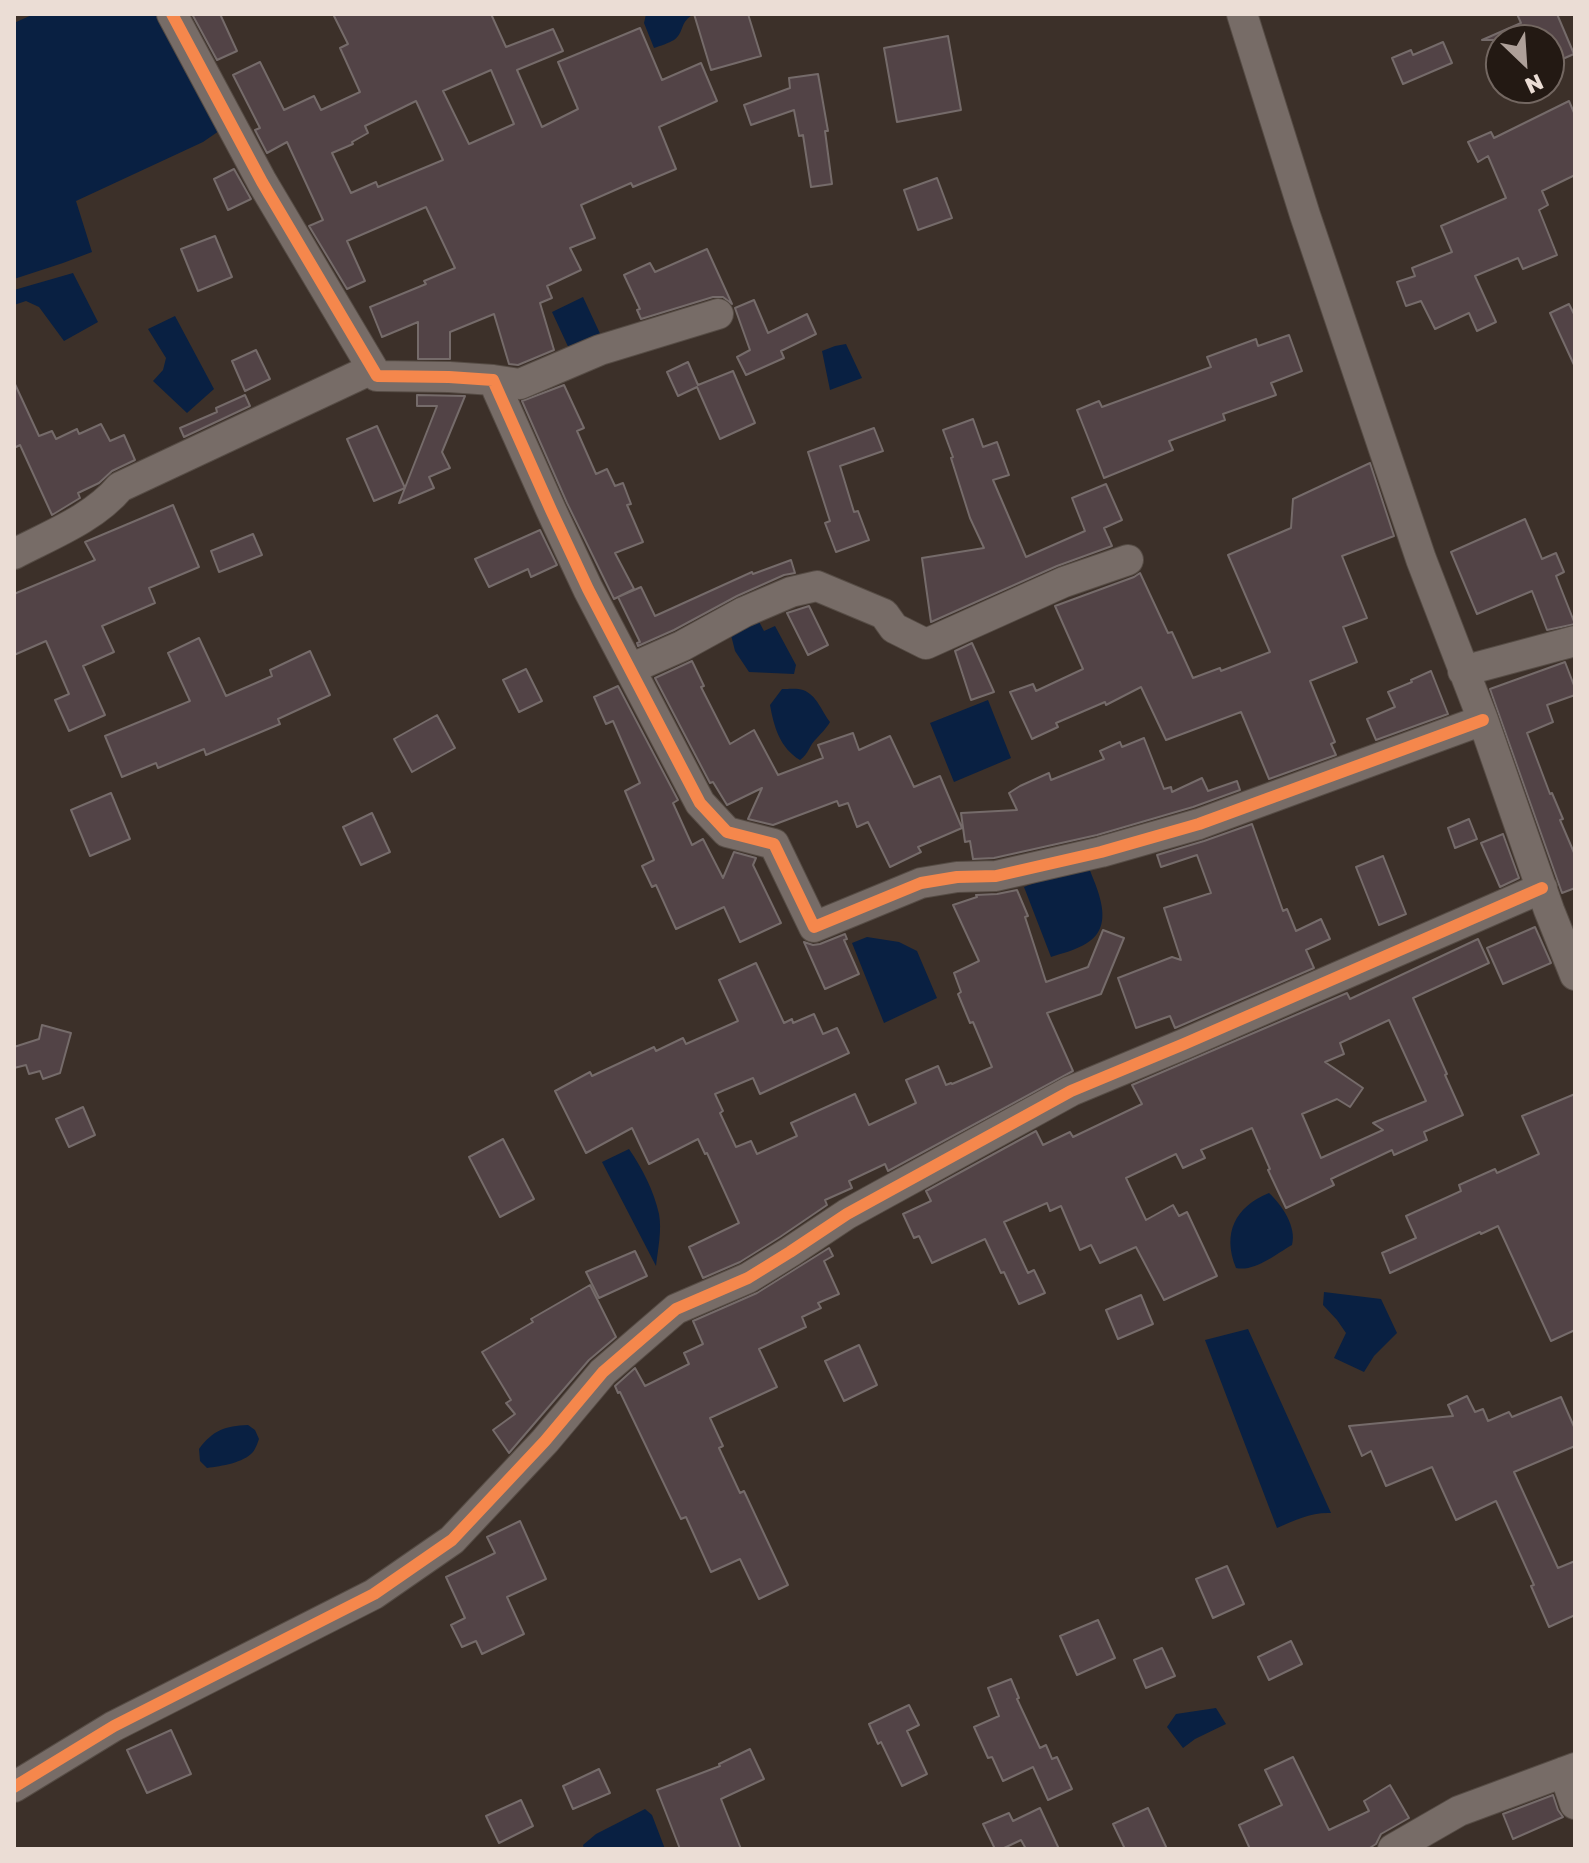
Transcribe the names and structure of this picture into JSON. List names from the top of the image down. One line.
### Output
{"north":"bottom right"}
